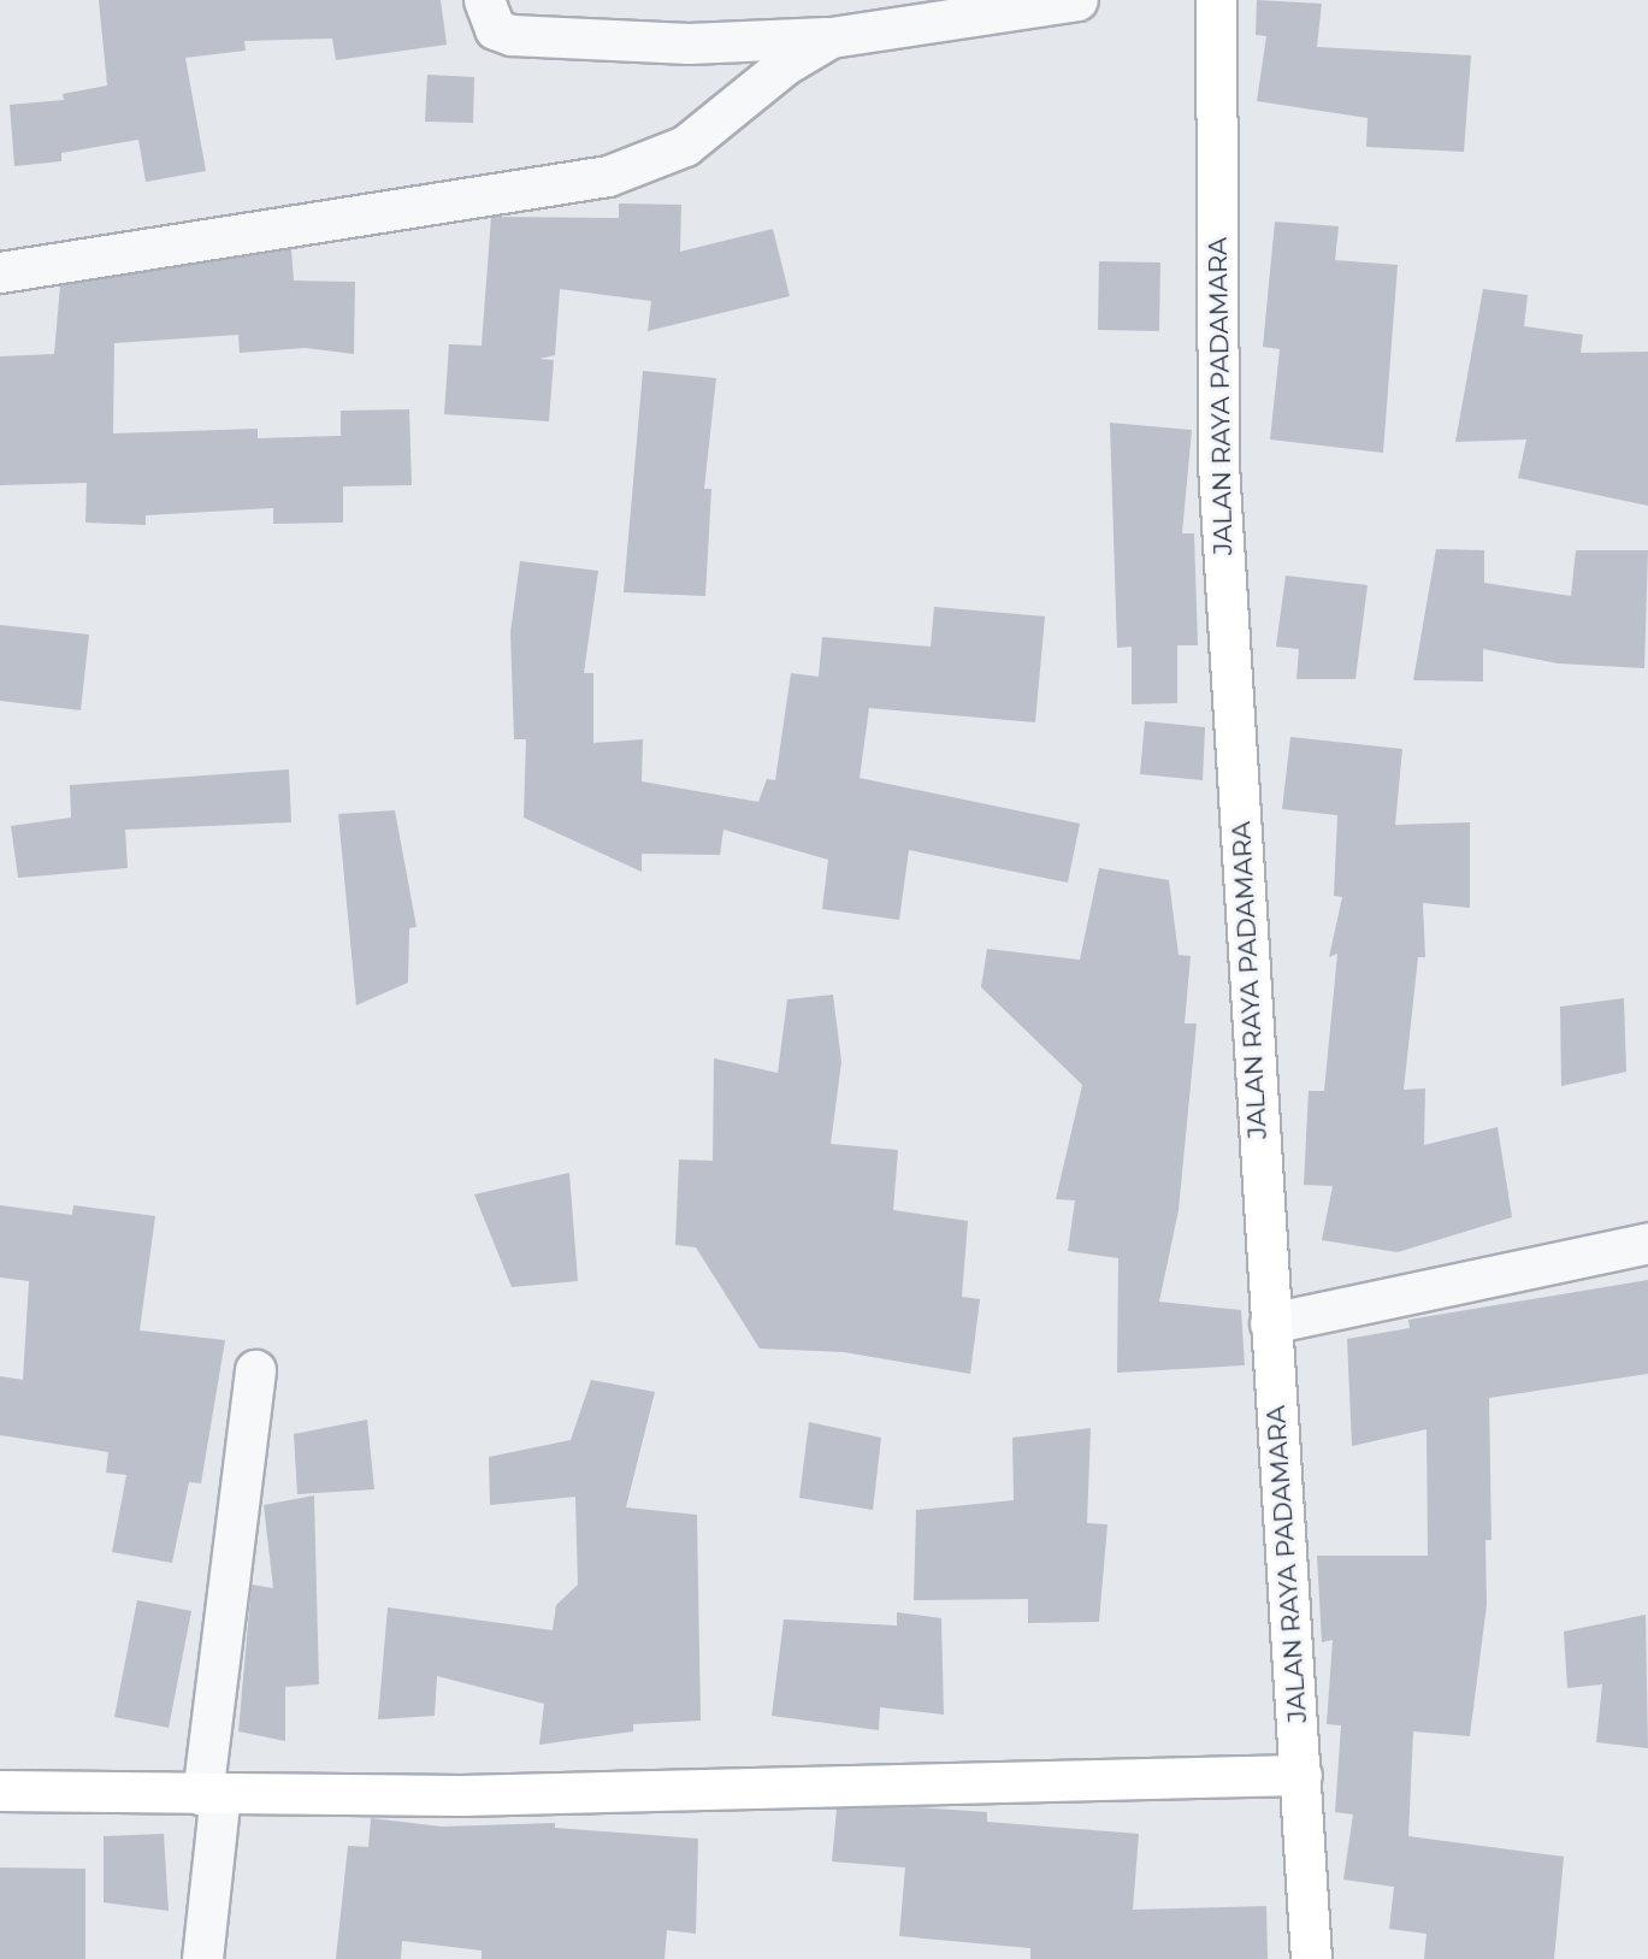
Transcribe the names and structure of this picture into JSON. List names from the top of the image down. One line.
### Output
{"streets":{"main road":["JALAN RAYA PADAMARA"]}}
